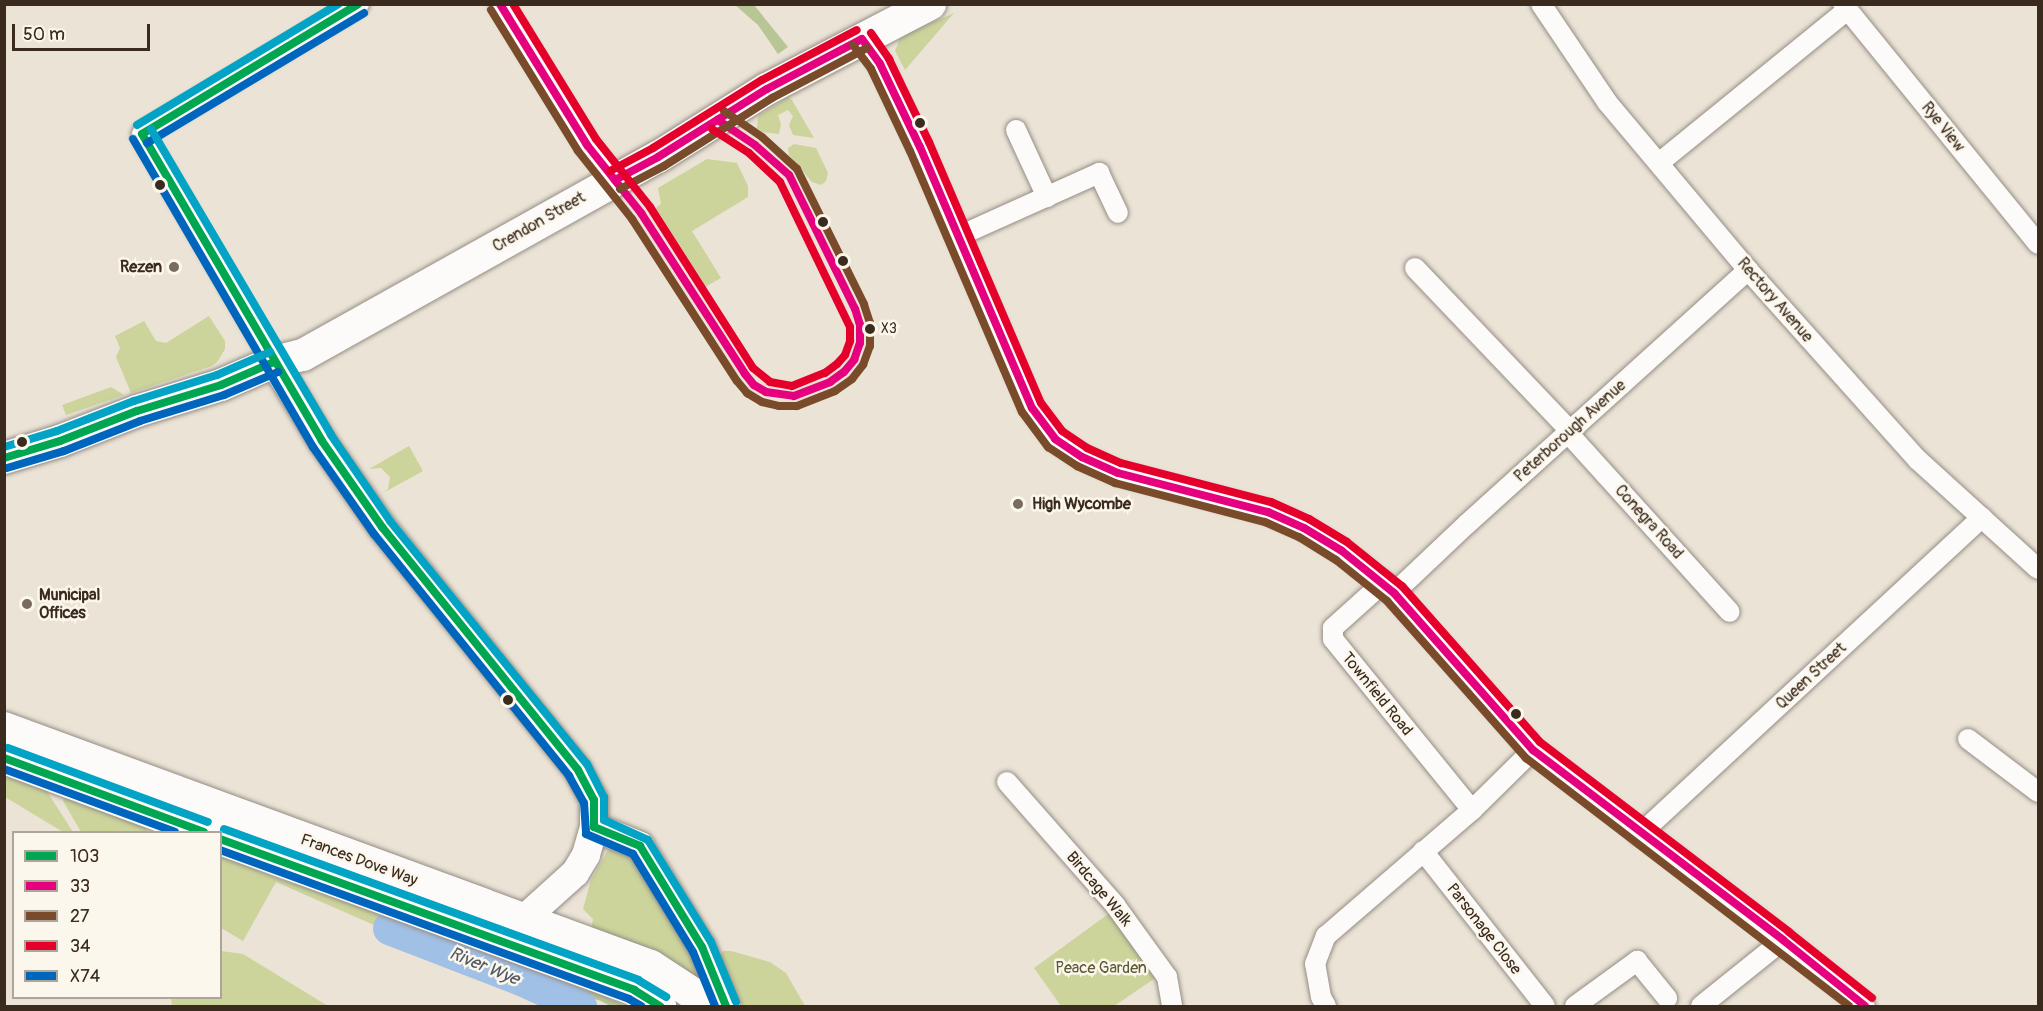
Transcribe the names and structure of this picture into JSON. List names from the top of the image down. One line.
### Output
{"streets":{"main road":["Crendon Street","Frances Dove Way"],"street":["Rye View","Rectory Avenue","Peterborough Avenue","Conegra Road","Queen Street","Townfield Road","Birdcage Walk","Parsonage Close"]},"crossings":[["Rye View","Rectory Avenue"],["Rectory Avenue","Peterborough Avenue"],["Rectory Avenue","Queen Street"],["Peterborough Avenue","Conegra Road"],["Peterborough Avenue","Townfield Road"]],"water":["River Wye"],"parks":["Peace Garden"],"places":["Rezen","X3","High Wycombe","Municipal Offices"],"lines":["transit line 103","transit line 33","transit line 34","transit line 27","transit line X74"],"legend":["103","33","27","34","X74"],"scale_bar":"50 m"}
